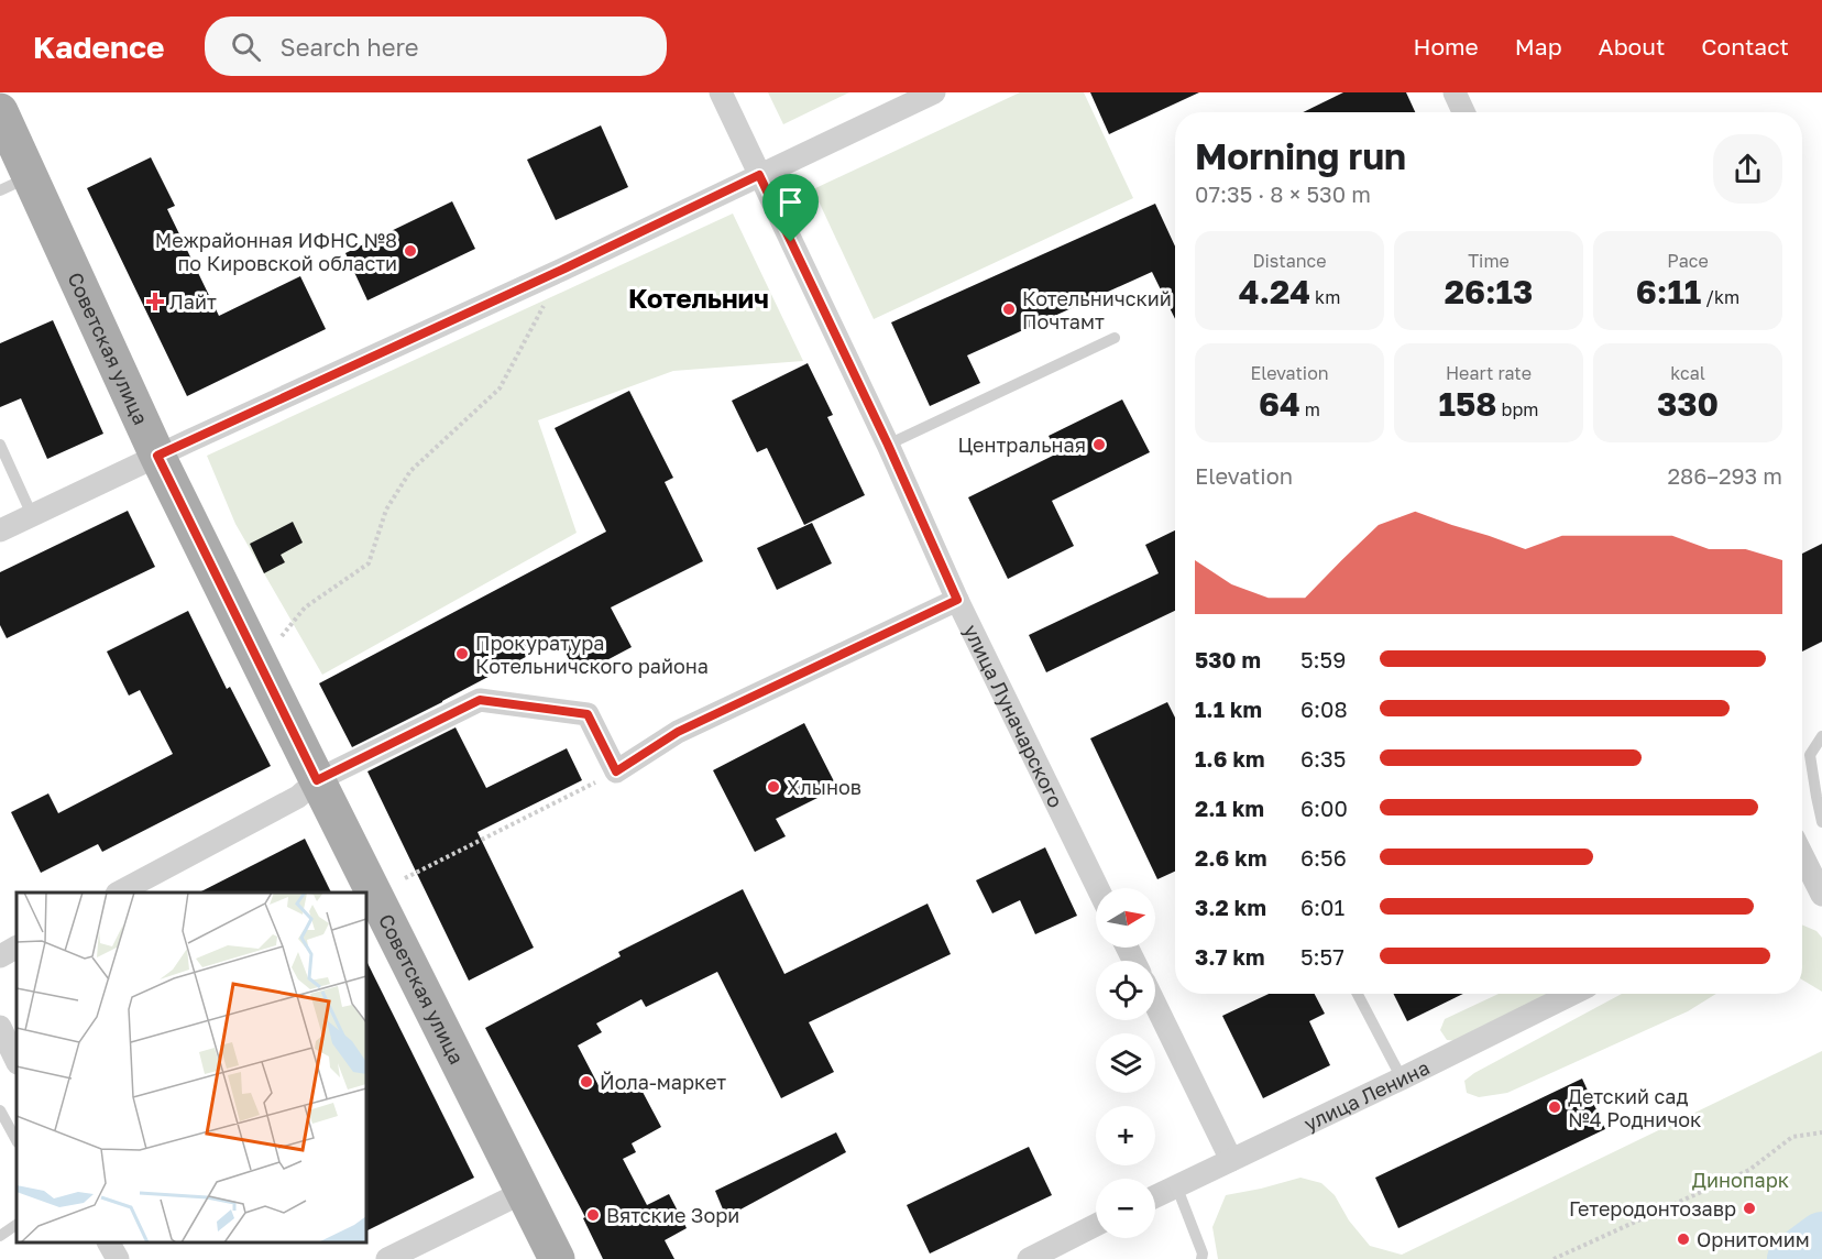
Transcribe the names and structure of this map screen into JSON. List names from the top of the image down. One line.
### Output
{"streets":{"main road":["Советская улица"],"street":["улица Луначарского","улица Ленина"]},"districts":["Котельнич"],"parks":["Динопарк"],"places":{"other":["Межрайонная ИФНС №8 по Кировской области","Котельничский Почтамт","Центральная","Прокуратура Котельничского района","Хлынов","Йола-маркет","Детский сад №4 Родничок","Гетеродонтозавр","Вятские Зори","Орнитомим"],"health":["Лайт"]},"north":"right","page":{"header":"Kadence","search":"Search here","nav":["Home","Map","About","Contact"],"heading":["Morning run","07:35 · 8 × 530 m"],"stats":[["Distance","4.24 km"],["Time","26:13"],["Pace","6:11 /km"],["Elevation","64 m"],["Heart rate","158 bpm"],["kcal","330"]],"chart":["Elevation","286–293 m"],"list":[{"name":"530 m","note":"5:59"},{"name":"1.1 km","note":"6:08"},{"name":"1.6 km","note":"6:35"},{"name":"2.1 km","note":"6:00"},{"name":"2.6 km","note":"6:56"},{"name":"3.2 km","note":"6:01"},{"name":"3.7 km","note":"5:57"}],"map_buttons":["+","−"]}}
